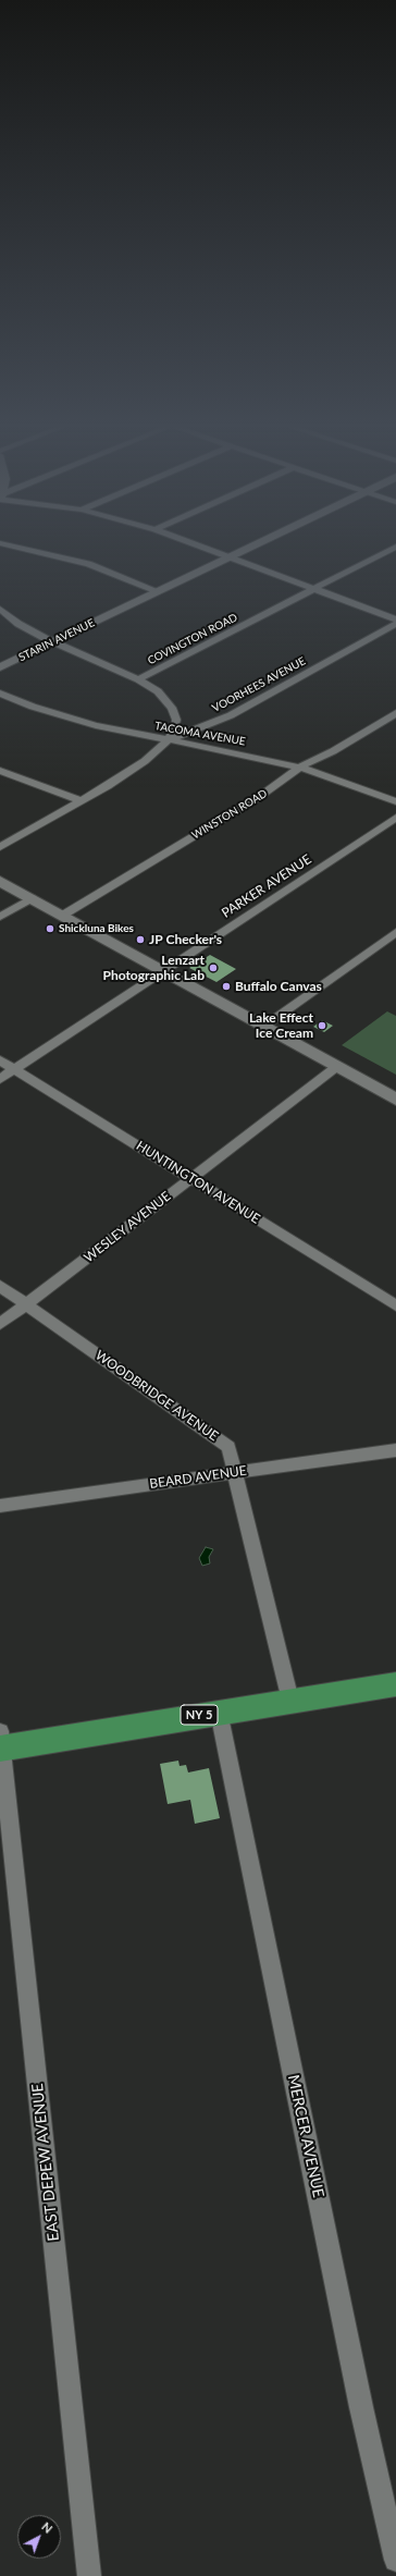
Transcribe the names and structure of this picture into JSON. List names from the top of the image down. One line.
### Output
{"streets":{"main road":["NY 5"],"street":["COVINGTON ROAD","STARIN AVENUE","VOORHEES AVENUE","TACOMA AVENUE","WINSTON ROAD","PARKER AVENUE","HUNTINGTON AVENUE","WESLEY AVENUE","WOODBRIDGE AVENUE","BEARD AVENUE","MERCER AVENUE","EAST DEPEW AVENUE"]},"crossings":[["VOORHEES AVENUE","TACOMA AVENUE"],["TACOMA AVENUE","WINSTON ROAD"],["PARKER AVENUE","HUNTINGTON AVENUE"],["HUNTINGTON AVENUE","WESLEY AVENUE"],["WESLEY AVENUE","WOODBRIDGE AVENUE"],["WOODBRIDGE AVENUE","BEARD AVENUE"],["WOODBRIDGE AVENUE","NY 5"],["NY 5","MERCER AVENUE"],["NY 5","EAST DEPEW AVENUE"]],"places":["Shickluna Bikes","JP Checker's","Lenzart Photographic Lab","Buffalo Canvas","Lake Effect Ice Cream"],"north":"top right"}
